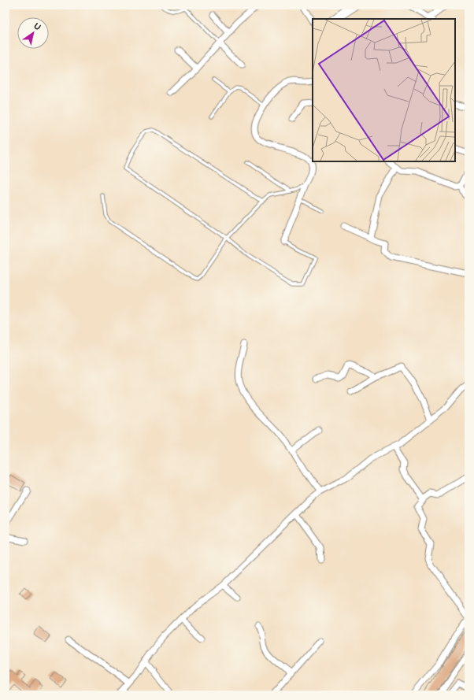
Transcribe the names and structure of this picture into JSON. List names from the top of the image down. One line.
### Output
{"north":"top right"}
